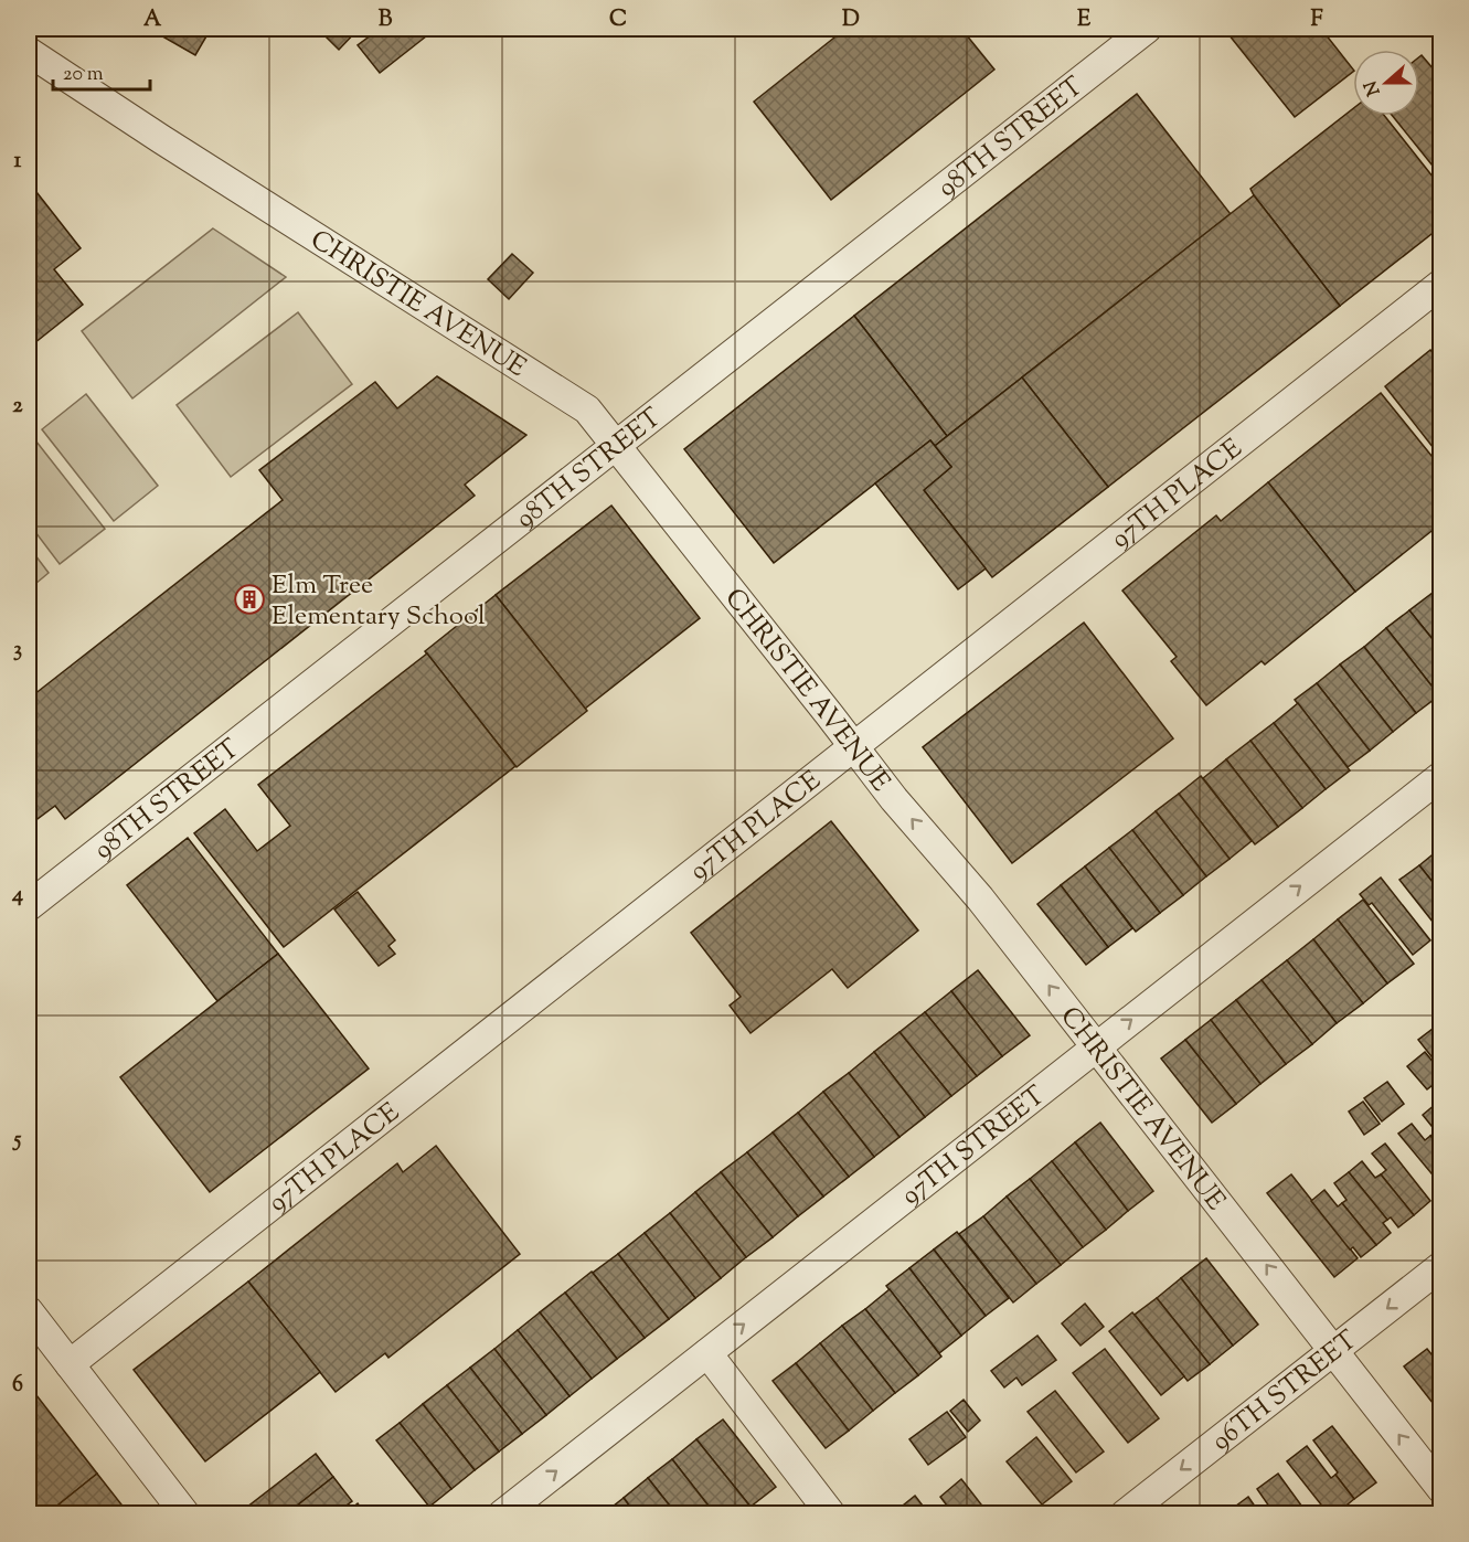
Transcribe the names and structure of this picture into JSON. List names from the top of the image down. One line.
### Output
{"streets":{"street":["98TH STREET","CHRISTIE AVENUE","97TH PLACE","97TH STREET","96TH STREET"]},"crossings":[["98TH STREET","CHRISTIE AVENUE"],["CHRISTIE AVENUE","97TH PLACE"],["CHRISTIE AVENUE","97TH STREET"],["CHRISTIE AVENUE","96TH STREET"]],"one_way":["CHRISTIE AVENUE","97TH STREET","96TH STREET"],"places":{"building":["Elm Tree Elementary School"]},"scale_bar":"20 m","north":"left","grid":{"columns":["A","B","C","D","E","F"],"rows":["1","2","3","4","5","6"]}}
